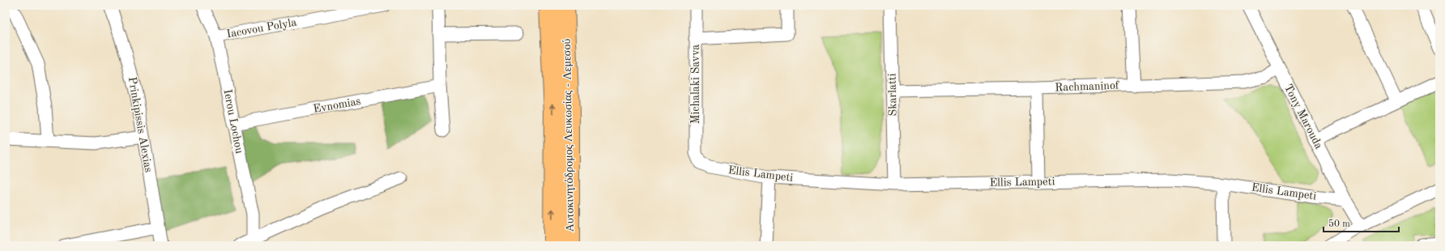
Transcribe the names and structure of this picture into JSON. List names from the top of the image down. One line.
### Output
{"streets":{"highway":["Αυτοκινητόδρομος Λευκωσίας - Λεμεσού"],"street":["Iacovou Polyla","Michalaki Savva","Rachmaninof","Skarlatti","Evnomias","Tony Marouda","Ierou Lochou","Prinkipissis Alexias","Ellis Lampeti"]},"crossings":[["Iacovou Polyla","Ierou Lochou"],["Michalaki Savva","Ellis Lampeti"],["Rachmaninof","Skarlatti"],["Rachmaninof","Tony Marouda"],["Skarlatti","Ellis Lampeti"],["Evnomias","Ierou Lochou"],["Tony Marouda","Ellis Lampeti"]],"scale_bar":"50 m"}
